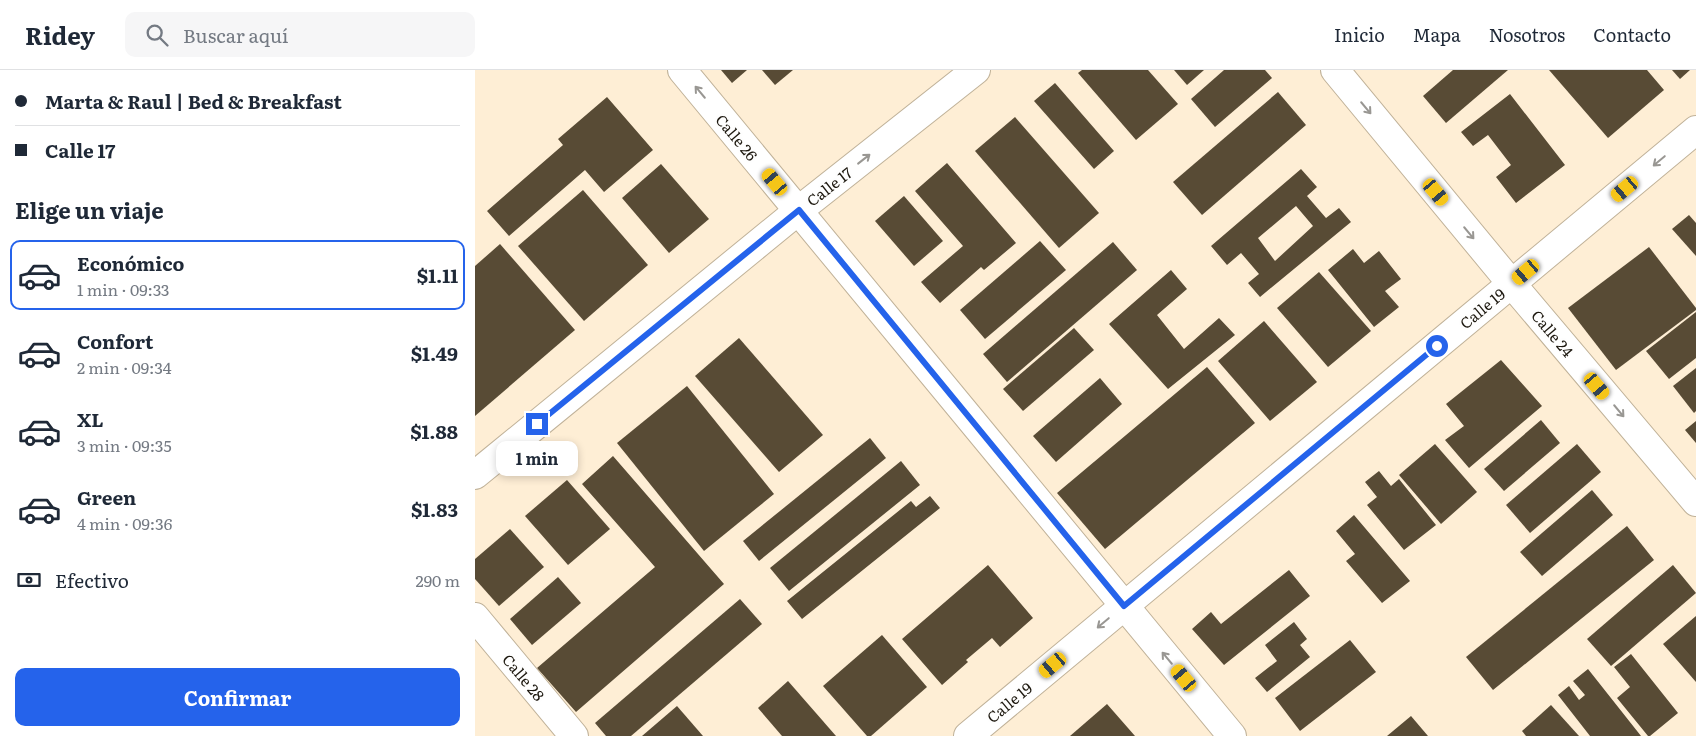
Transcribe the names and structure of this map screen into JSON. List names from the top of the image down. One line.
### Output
{"streets":{"street":["Calle 26","Calle 17","Calle 19","Calle 24","Calle 28"]},"crossings":[["Calle 26","Calle 17"],["Calle 26","Calle 19"],["Calle 19","Calle 24"]],"one_way":["Calle 26","Calle 17","Calle 19","Calle 24"],"page":{"header":"Ridey","search":"Buscar aquí","nav":["Inicio","Mapa","Nosotros","Contacto"],"banner":["Marta & Raul | Bed & Breakfast","Calle 17"],"heading":"Elige un viaje","list":[{"name":"Económico","note":"1 min · 09:33","value":"$1.11"},{"name":"Confort","note":"2 min · 09:34","value":"$1.49"},{"name":"XL","note":"3 min · 09:35","value":"$1.88"},{"name":"Green","note":"4 min · 09:36","value":"$1.83"}],"bubble":"1 min","pay":["Efectivo","290 m"],"buttons":"Confirmar"}}
